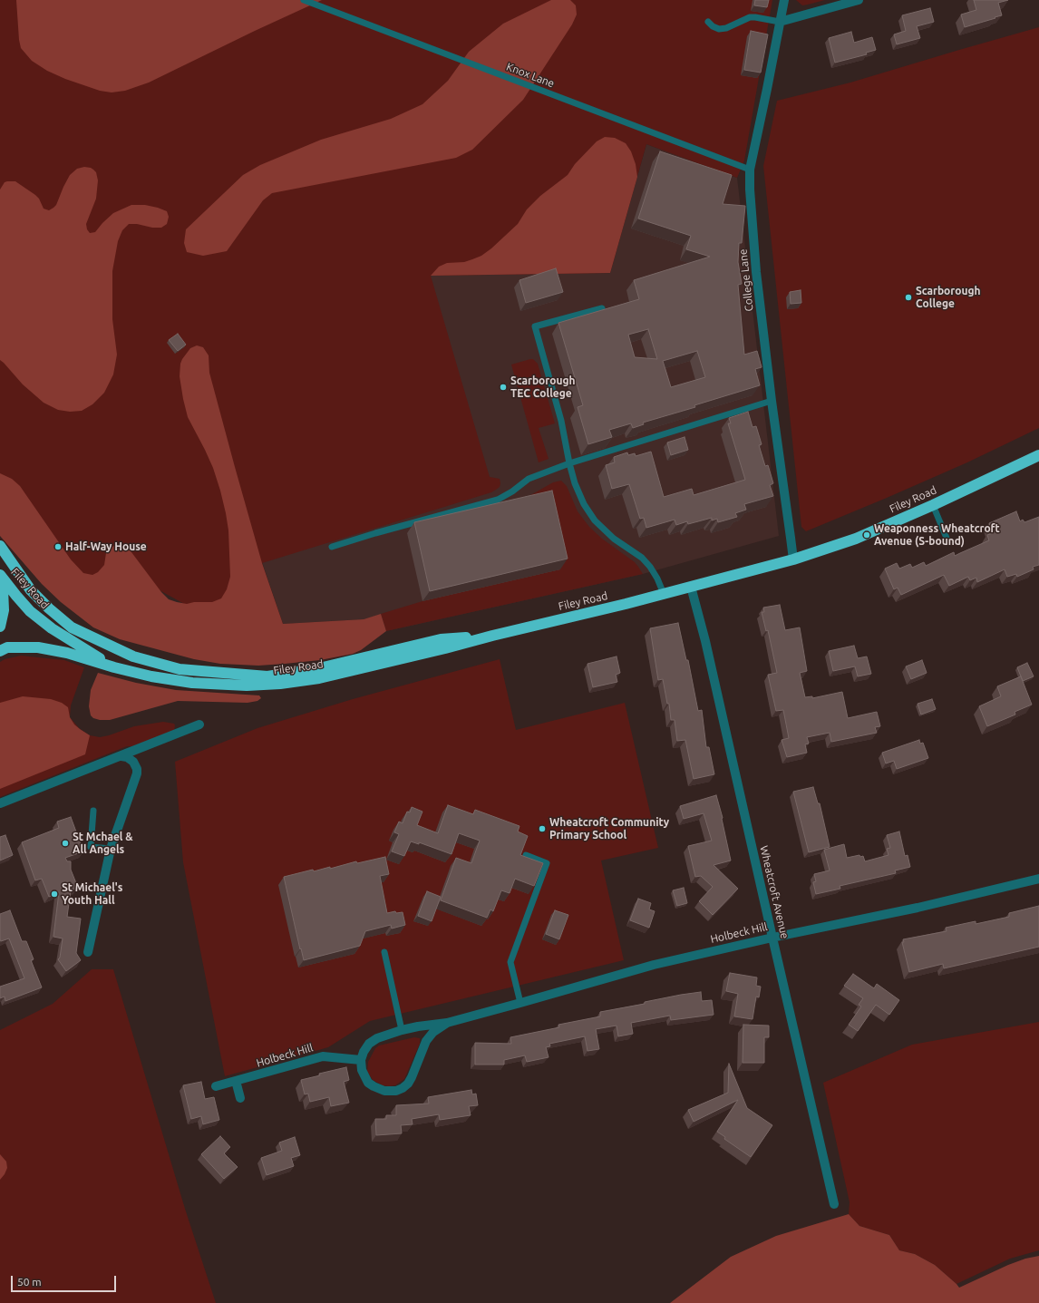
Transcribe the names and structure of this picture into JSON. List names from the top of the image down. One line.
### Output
{"streets":{"highway":["Filey Road"],"street":["College Lane","Wheatcroft Avenue","Holbeck Hill"],"lane":["Knox Lane"]},"crossings":[["Knox Lane","College Lane"],["College Lane","Filey Road"],["Filey Road","Wheatcroft Avenue"],["Wheatcroft Avenue","Holbeck Hill"]],"places":["Scarborough College","Scarborough TEC College","Weaponness Wheatcroft Avenue (S-bound)","Half-Way House","Wheatcroft Community Primary School","St Mchael & All Angels","St Michael's Youth Hall"],"scale_bar":"50 m"}
